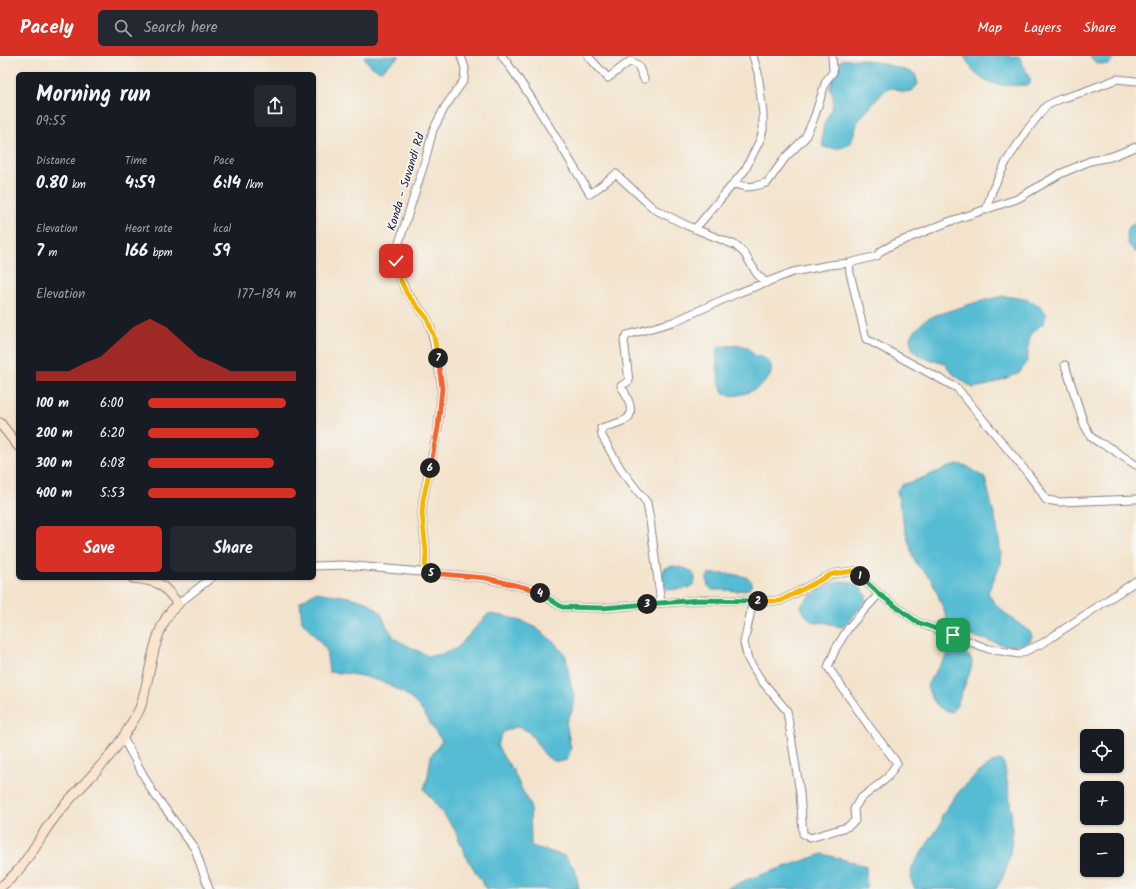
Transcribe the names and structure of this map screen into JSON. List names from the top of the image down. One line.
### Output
{"streets":{"street":["Konda - Suvandi Rd"]},"page":{"header":"Pacely","search":"Search here","nav":["Map","Layers","Share"],"heading":["Morning run","09:55"],"stats":[["Distance","0.80 km"],["Time","4:59"],["Pace","6:14 /km"],["Elevation","7 m"],["Heart rate","166 bpm"],["kcal","59"]],"chart":["Elevation","177–184 m"],"pins":["7","6","5","1","4","2","3"],"list":[{"name":"100 m","note":"6:00"},{"name":"200 m","note":"6:20"},{"name":"300 m","note":"6:08"},{"name":"400 m","note":"5:53"}],"buttons":["Save","Share"],"map_buttons":["+","−"]}}
